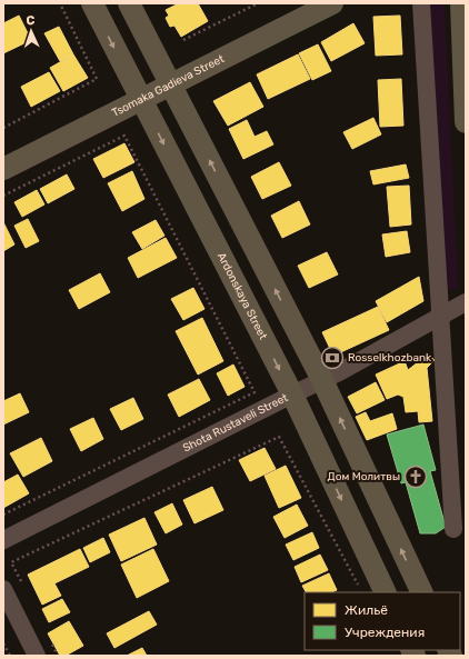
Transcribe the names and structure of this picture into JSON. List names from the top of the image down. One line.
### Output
{"streets":{"main road":["Tsomaka Gadieva Street","Ardonskaya Street"],"street":["Shota Rustaveli Street"]},"crossings":[["Tsomaka Gadieva Street","Ardonskaya Street"],["Ardonskaya Street","Shota Rustaveli Street"]],"places":{"bank":["Rosselkhozbank"],"church":["Дом Молитвы"]},"legend":["Жильё","Учреждения"],"north":"top"}
